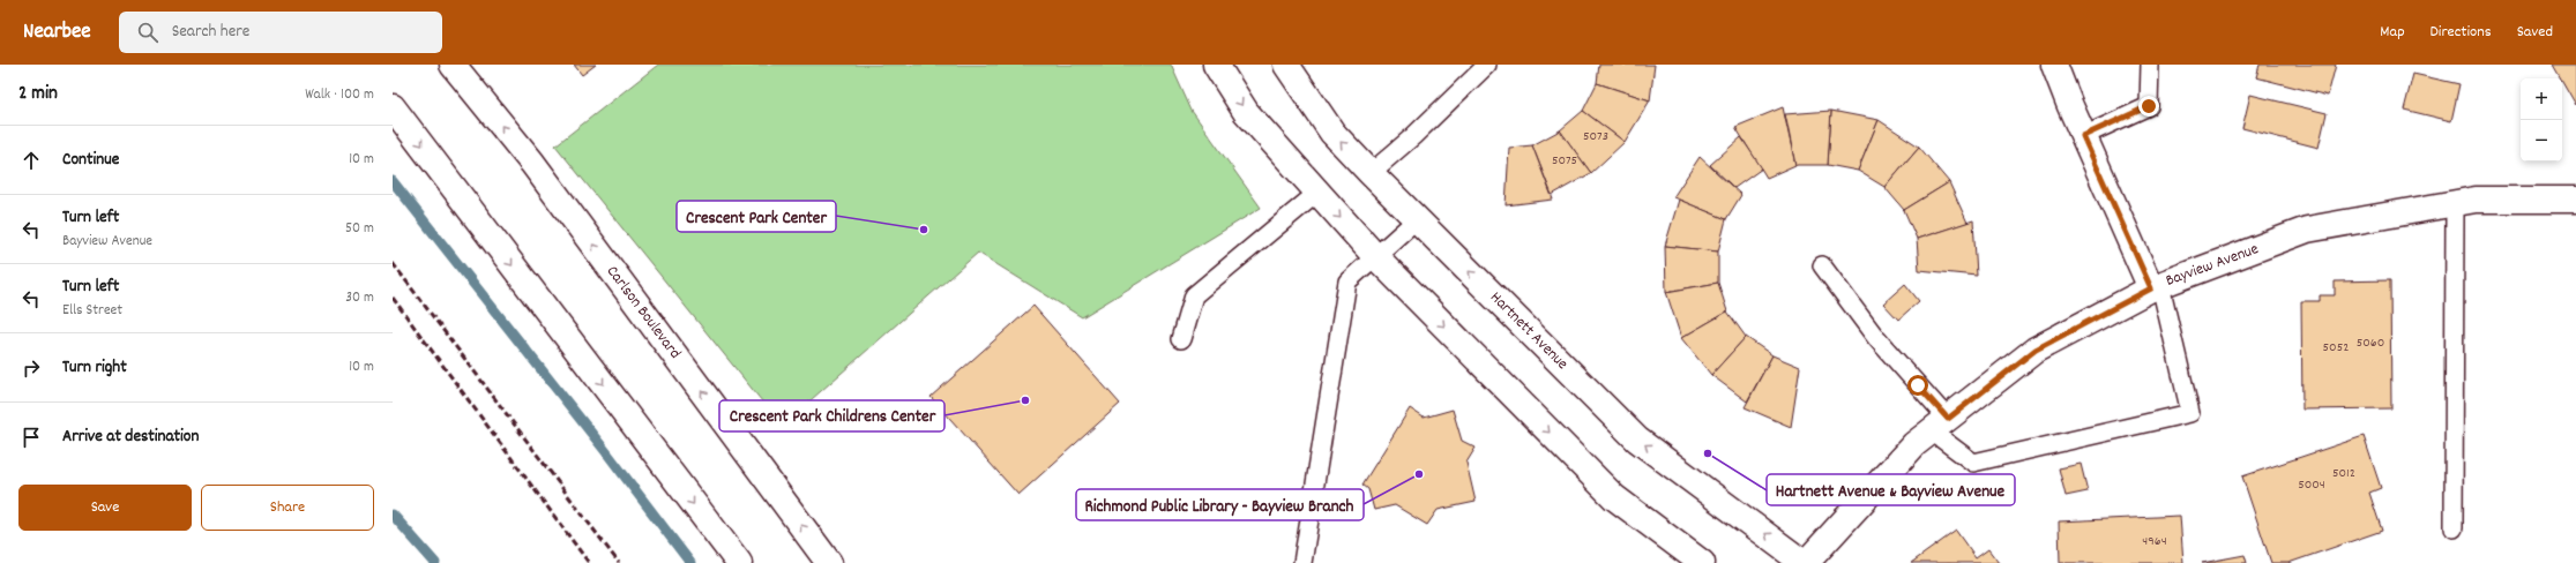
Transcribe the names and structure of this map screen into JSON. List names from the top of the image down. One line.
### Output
{"streets":{"street":["Bayview Avenue","Carlson Boulevard","Hartnett Avenue"]},"crossings":[["Bayview Avenue","Hartnett Avenue"]],"places":["Crescent Park Center","Crescent Park Childrens Center","Hartnett Avenue & Bayview Avenue","Richmond Public Library - Bayview Branch"],"house_numbers":["5073","5075","5060","5052","5012","5004","4964"],"page":{"header":"Nearbee","search":"Search here","nav":["Map","Directions","Saved"],"heading":["2 min","Walk · 100 m"],"map_buttons":["+","−"],"list":[["Continue","10 m"],["Turn left","Bayview Avenue","50 m"],["Turn left","Ells Street","30 m"],["Turn right","10 m"],"Arrive at destination"],"buttons":["Save","Share"]}}
